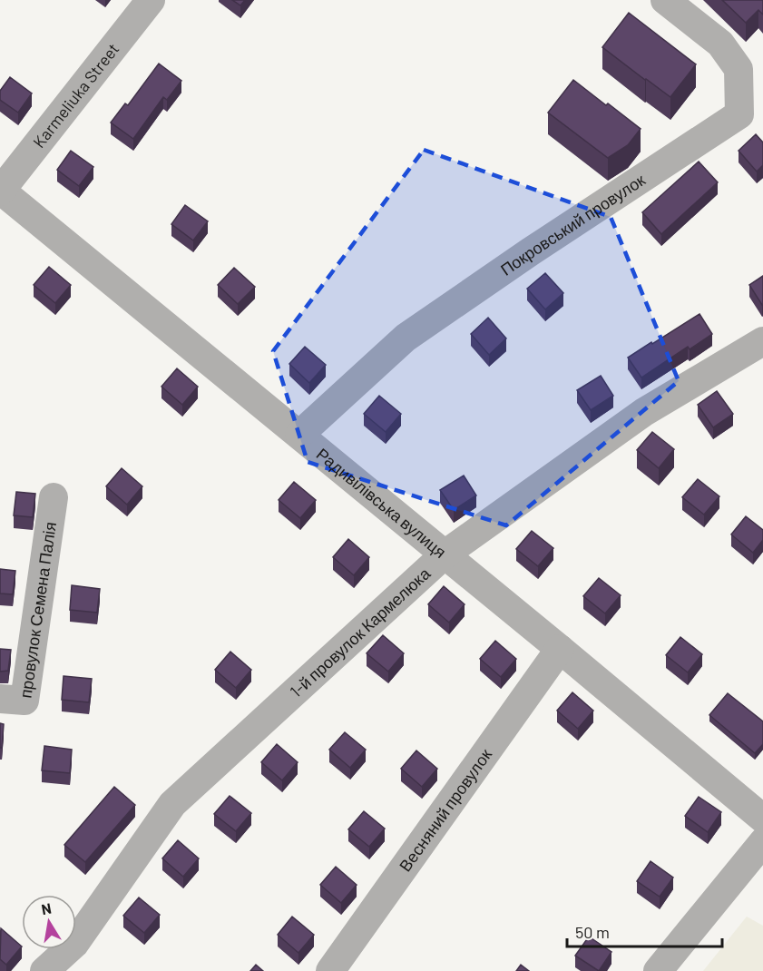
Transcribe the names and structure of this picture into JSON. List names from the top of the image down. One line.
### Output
{"streets":{"street":["Karmeliuka Street","Покровський провулок","Радивілівська вулиця","провулок Семена Палія","1-й провулок Кармелюка","Весняний провулок"]},"crossings":[["Karmeliuka Street","Радивілівська вулиця"],["Покровський провулок","Радивілівська вулиця"],["Радивілівська вулиця","1-й провулок Кармелюка"],["Радивілівська вулиця","Весняний провулок"]],"scale_bar":"50 m","north":"top"}
